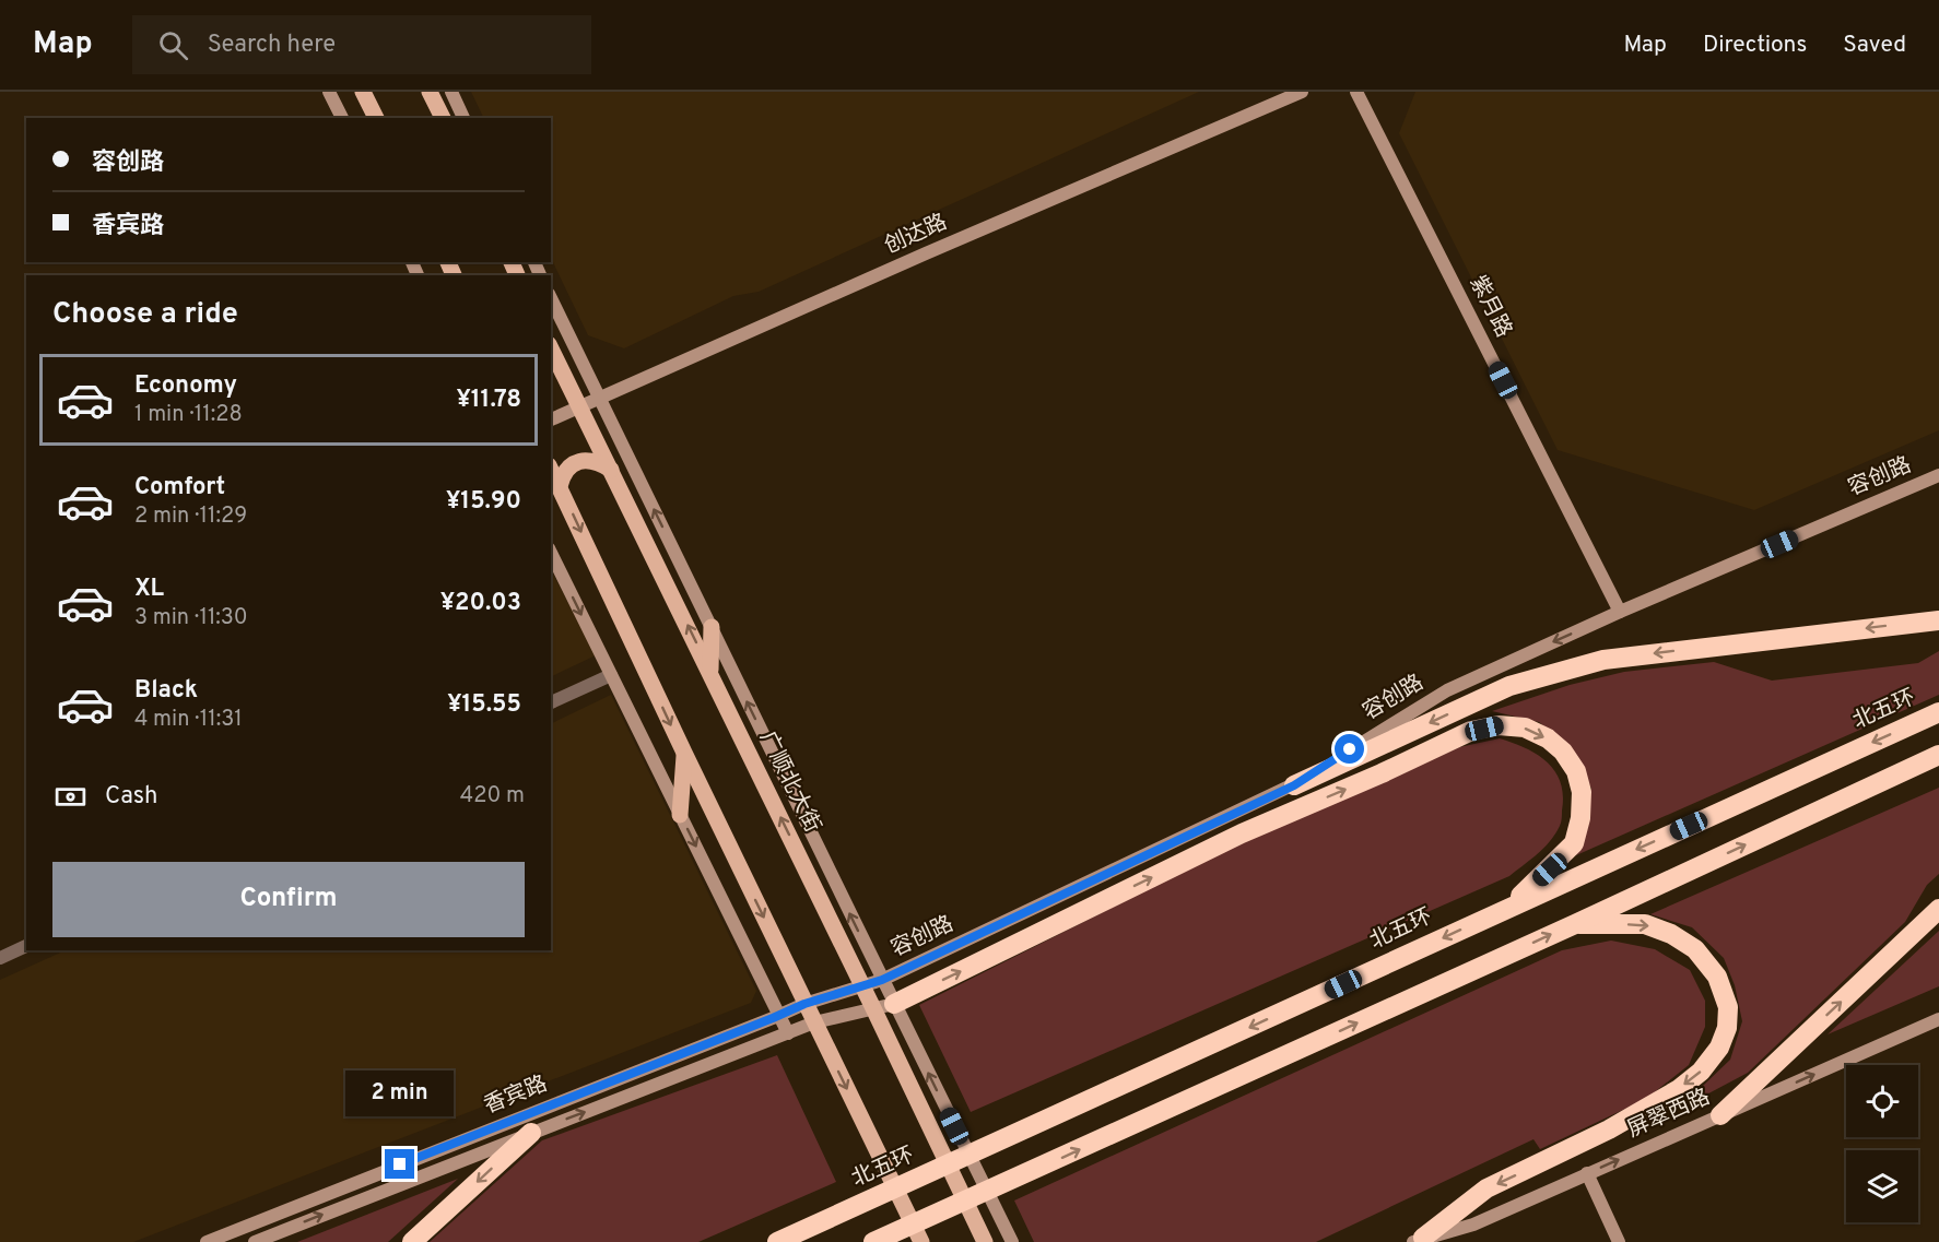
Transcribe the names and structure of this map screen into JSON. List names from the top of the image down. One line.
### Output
{"streets":{"highway":["北五环"],"main road":["广顺北大街"],"street":["创达路","紫月路","容创路","香宾路","屏翠西路"]},"crossings":[["创达路","广顺北大街"],["紫月路","容创路"],["容创路","广顺北大街"],["容创路","香宾路"],["广顺北大街","香宾路"]],"one_way":["屏翠西路"],"page":{"header":"Map","search":"Search here","nav":["Map","Directions","Saved"],"banner":["容创路","香宾路"],"heading":"Choose a ride","list":[{"name":"Economy","note":"1 min · 11:28","value":"¥11.78"},{"name":"Comfort","note":"2 min · 11:29","value":"¥15.90"},{"name":"XL","note":"3 min · 11:30","value":"¥20.03"},{"name":"Black","note":"4 min · 11:31","value":"¥15.55"}],"pay":["Cash","420 m"],"buttons":"Confirm","bubble":"2 min"}}
